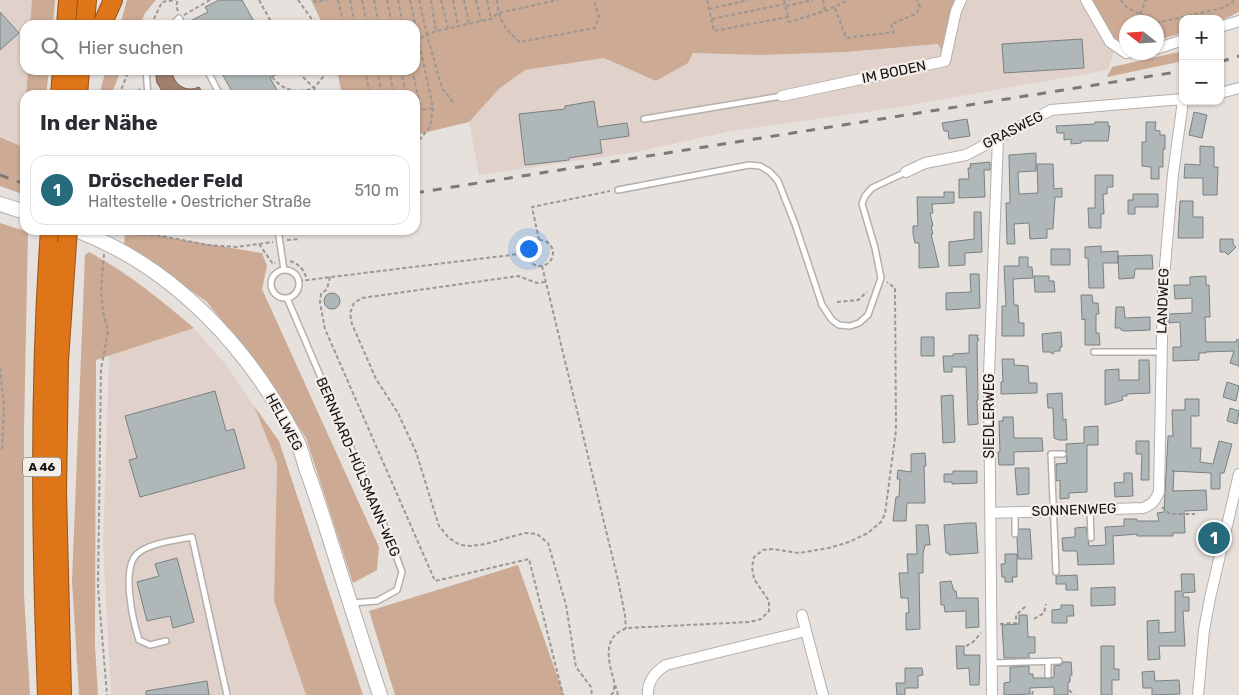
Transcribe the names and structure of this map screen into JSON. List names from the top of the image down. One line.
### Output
{"streets":{"highway":["A 46"],"street":["IM BODEN","GRASWEG","LANDWEG","SIEDLERWEG","HELLWEG","SONNENWEG"],"lane":["BERNHARD-HÜLSMANN-WEG"]},"crossings":[["GRASWEG","SIEDLERWEG"],["LANDWEG","SONNENWEG"],["SIEDLERWEG","SONNENWEG"],["HELLWEG","BERNHARD-HÜLSMANN-WEG"]],"north":"left","page":{"map_buttons":["+","−"],"search":"Hier suchen","heading":"In der Nähe","list":[{"mark":"1","name":"Dröscheder Feld","note":"Haltestelle · Oestricher Straße","value":"510 m"}],"pins":"1"}}
